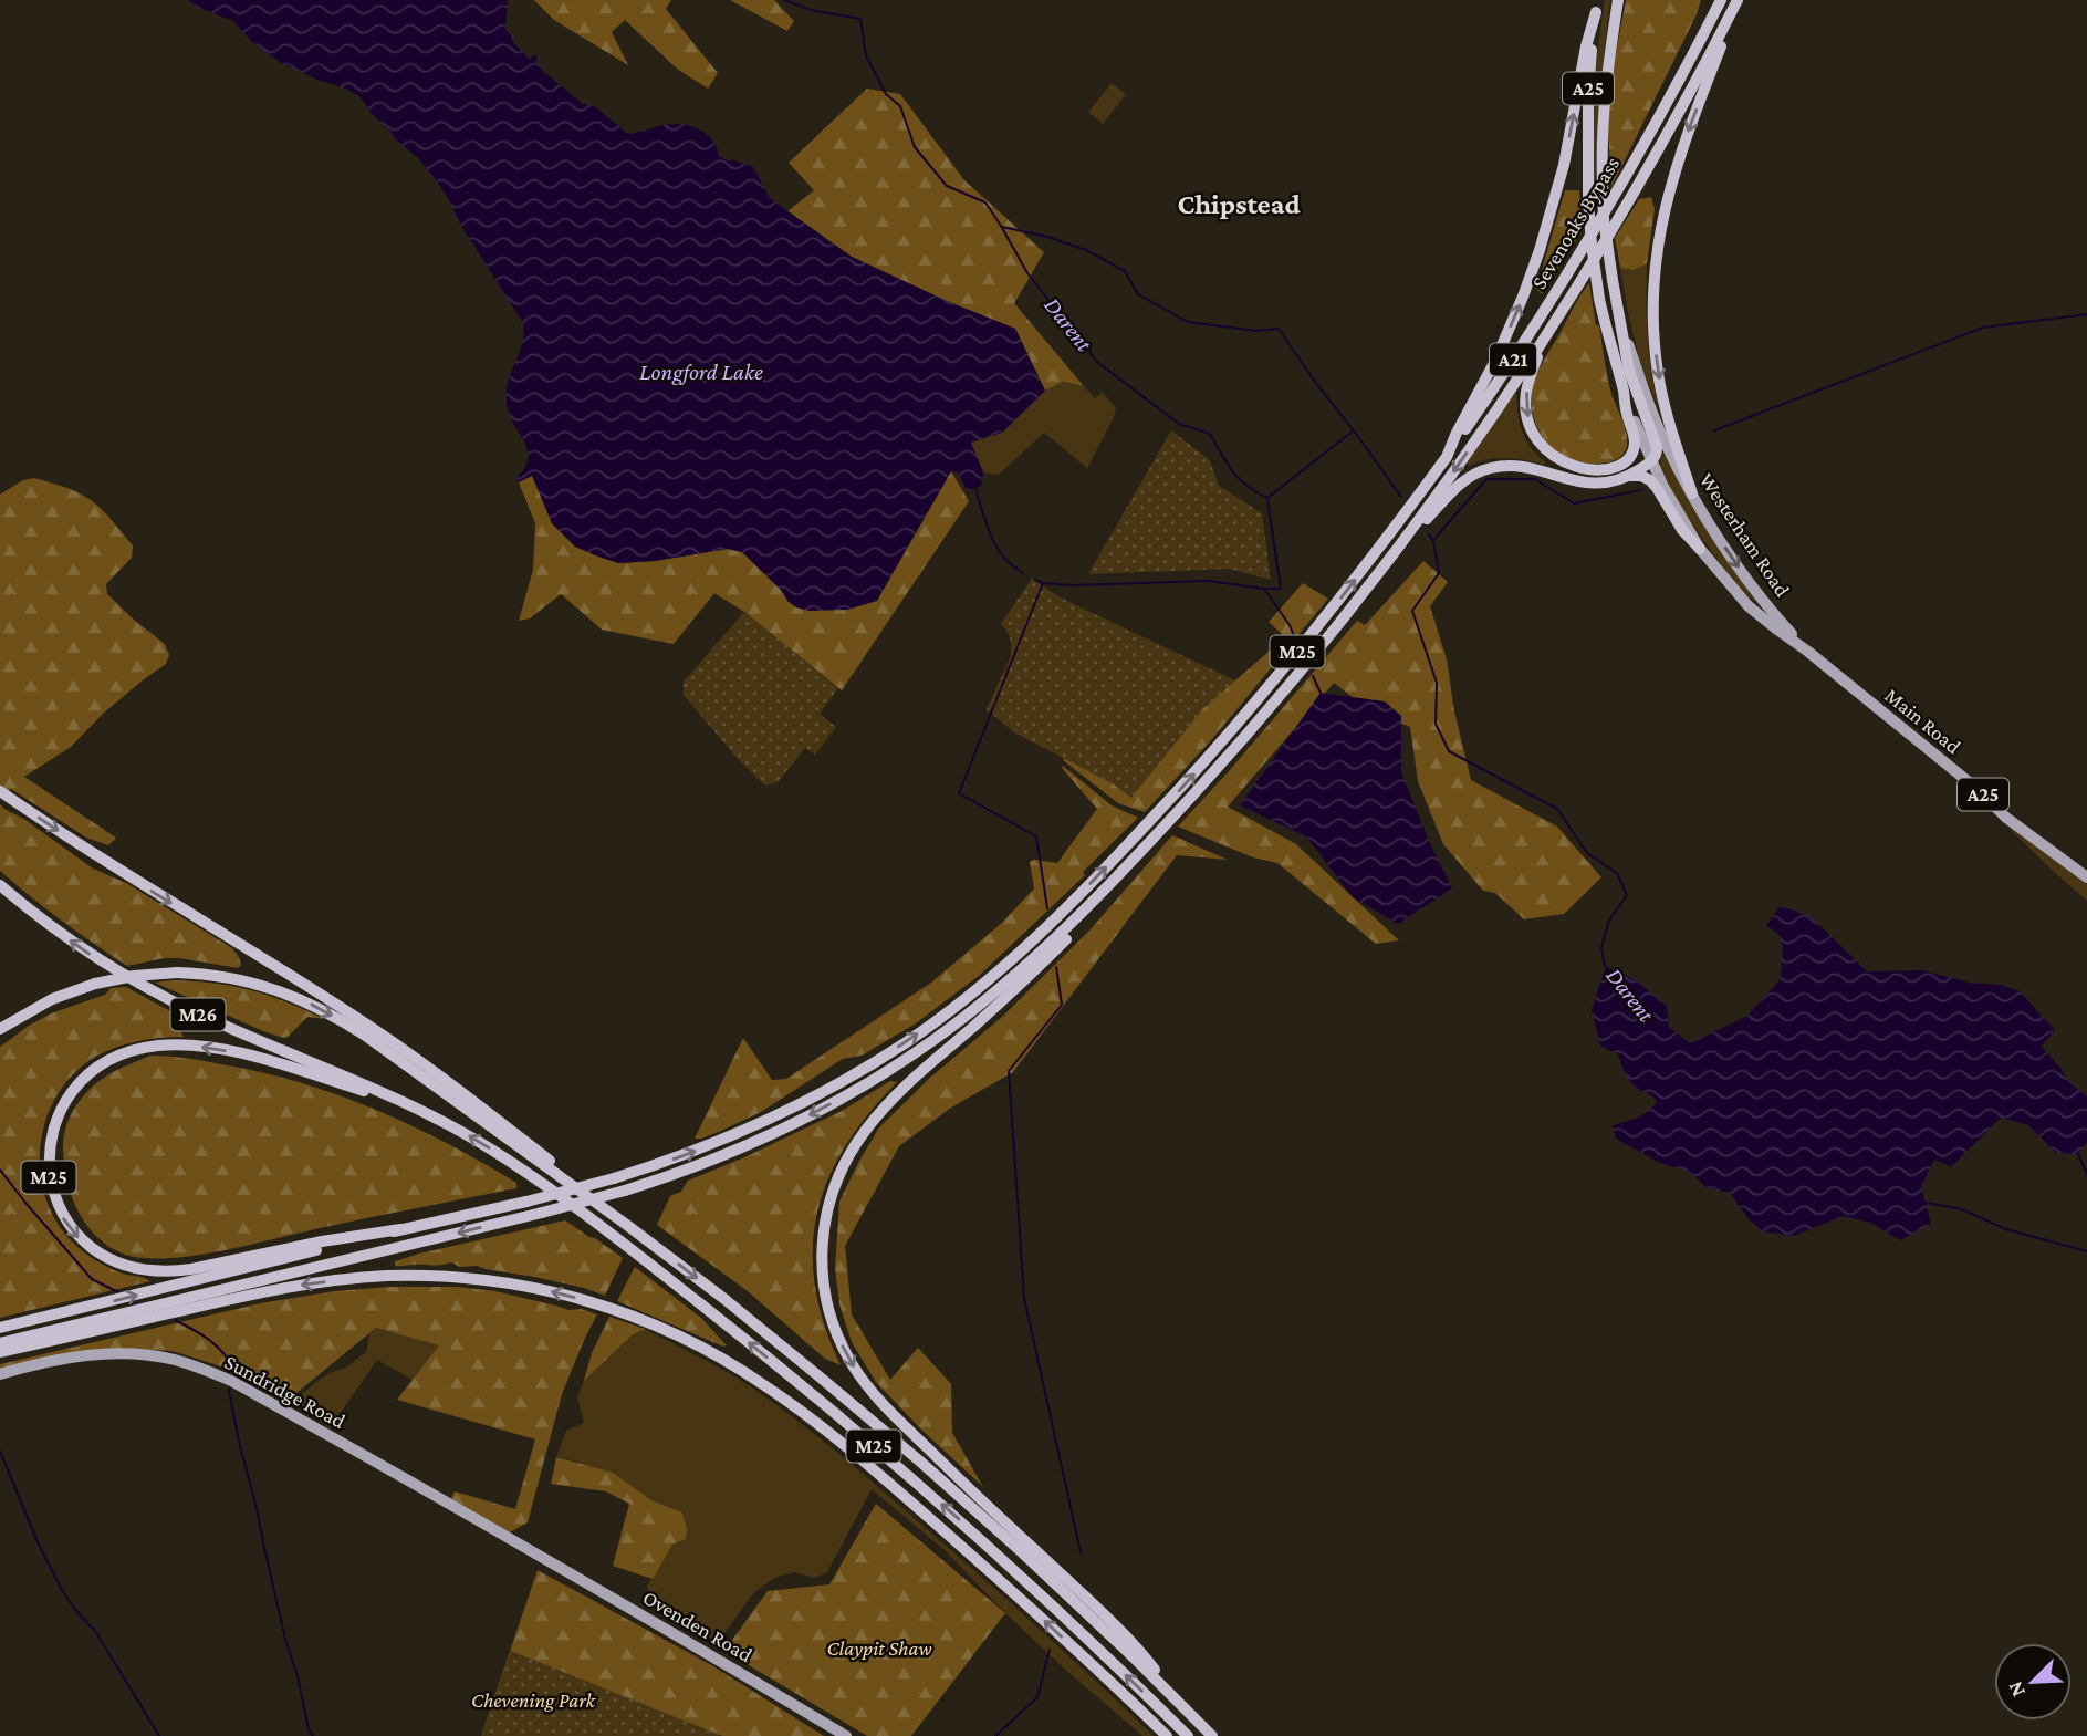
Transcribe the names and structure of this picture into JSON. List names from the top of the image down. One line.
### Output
{"streets":{"highway":["A25","Sevenoaks Bypass","A21","Westerham Road","M25","M26"],"main road":["Main Road","Sundridge Road","Ovenden Road"]},"crossings":[["Sevenoaks Bypass","M25"],["Westerham Road","M25"],["Westerham Road","Main Road"],["M25","M26"],["Sundridge Road","Ovenden Road"]],"districts":["Chipstead"],"water":["Darent","Longford Lake"],"parks":["Claypit Shaw","Chevening Park"],"north":"bottom left"}
